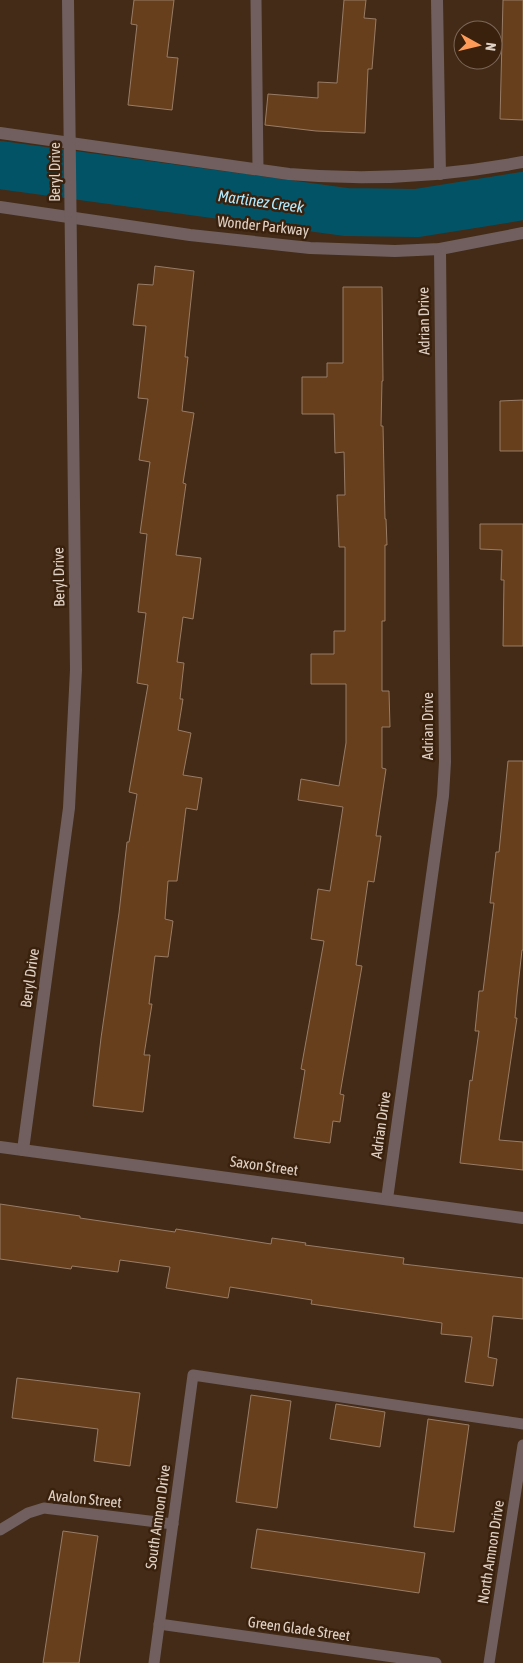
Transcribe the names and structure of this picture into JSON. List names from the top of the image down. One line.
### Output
{"streets":{"street":["Beryl Drive","Wonder Parkway","Adrian Drive","Saxon Street"],"lane":["Avalon Street","South Amnon Drive","North Amnon Drive","Green Glade Street"]},"crossings":[["Beryl Drive","Wonder Parkway"],["Beryl Drive","Saxon Street"],["Wonder Parkway","Adrian Drive"],["Adrian Drive","Saxon Street"],["Avalon Street","South Amnon Drive"],["South Amnon Drive","Green Glade Street"]],"water":["Martinez Creek"],"north":"right"}
